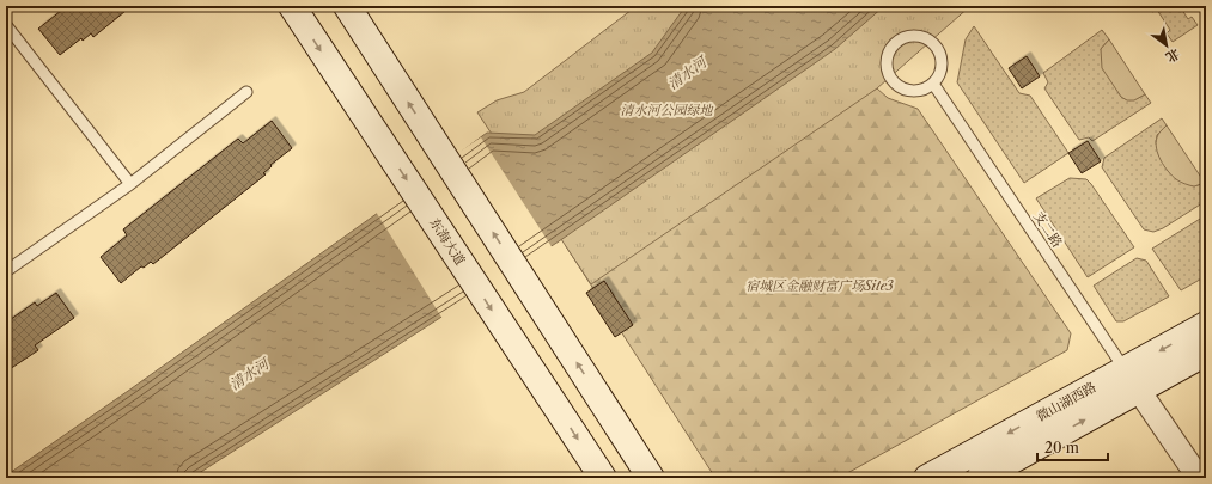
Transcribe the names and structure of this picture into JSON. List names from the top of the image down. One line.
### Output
{"streets":{"street":["东海大道","微山湖西路"],"lane":["支二路"]},"crossings":[["支二路","微山湖西路"]],"water":["清水河"],"parks":["清水河公园绿地","宿城区金融财富广场Site3"],"scale_bar":"20 m","north":"bottom right"}
